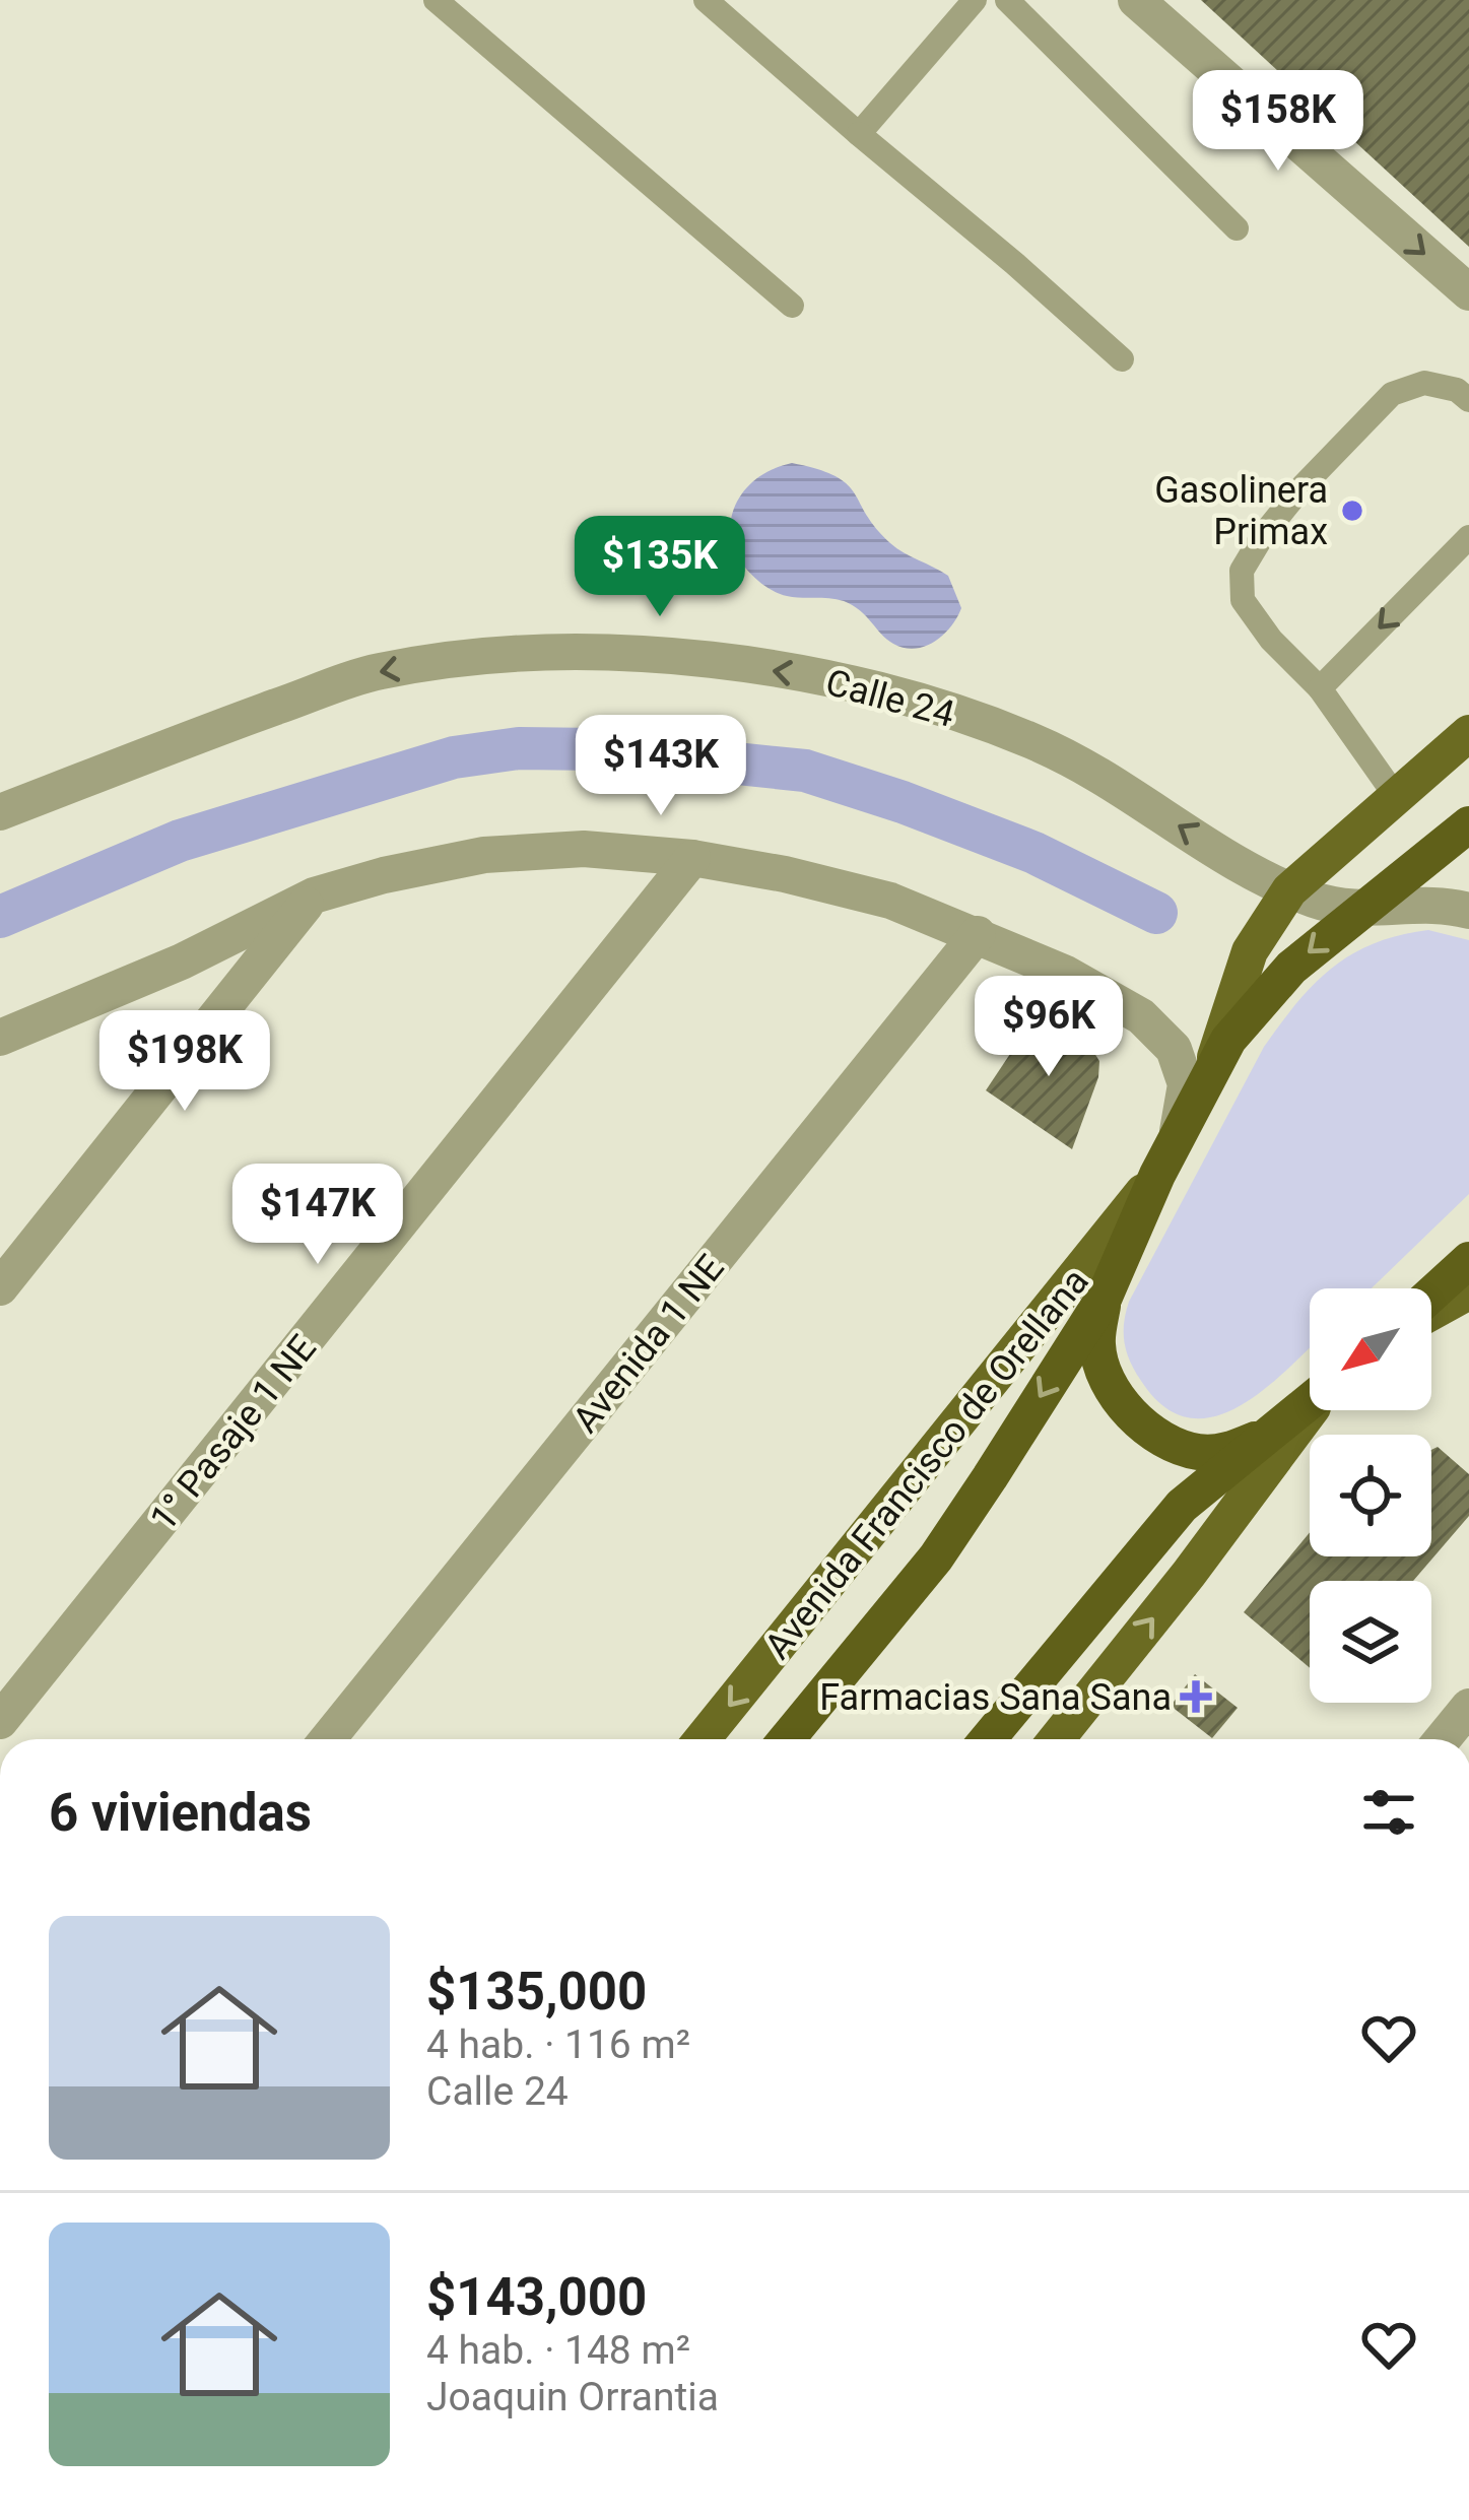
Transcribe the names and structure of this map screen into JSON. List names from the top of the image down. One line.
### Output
{"streets":{"highway":["Avenida Francisco de Orellana"],"street":["Calle 24","Avenida 1 NE","1° Pasaje 1 NE"]},"crossings":[["Calle 24","Avenida Francisco de Orellana"]],"places":{"other":["Gasolinera Primax"],"health":["Farmacias Sana Sana"]},"north":"bottom left","page":{"price":["$158K","$135K","$143K","$96K","$198K","$147K"],"heading":"6 viviendas","list":[{"name":"$135,000","note":"4 hab. · 116 m² · Calle 24"},{"name":"$143,000","note":"4 hab. · 148 m² · Joaquin Orrantia"}]}}
